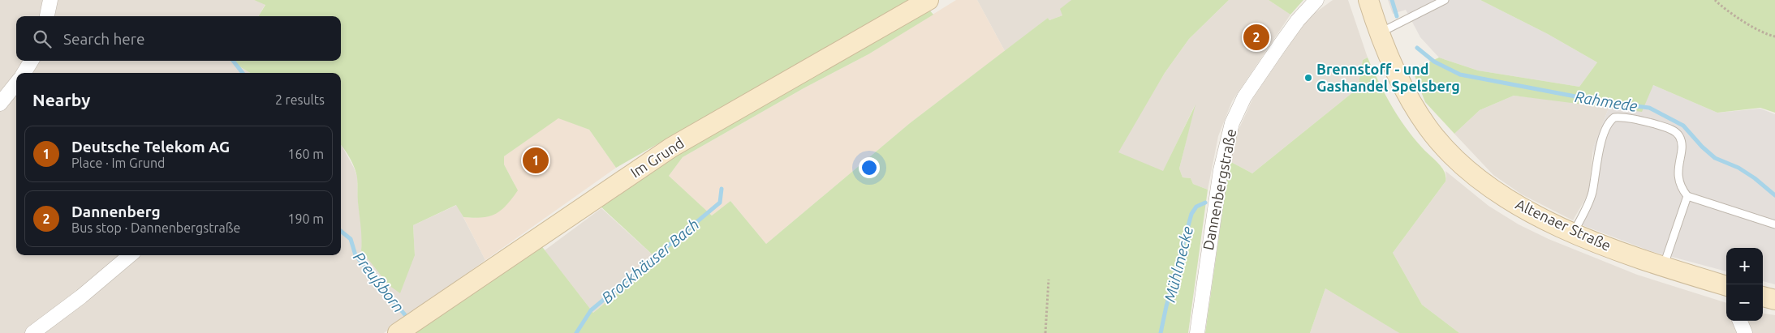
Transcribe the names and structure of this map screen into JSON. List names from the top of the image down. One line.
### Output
{"streets":{"main road":["Im Grund","Altenaer Straße"],"street":["Dannenbergstraße"]},"water":["Rahmede","Brockhäuser Bach","Mühlmecke","Preußborn"],"places":["Brennstoff - und Gashandel Spelsberg"],"page":{"search":"Search here","pins":["2","1"],"heading":["Nearby","2 results"],"list":[{"mark":"1","name":"Deutsche Telekom AG","note":"Place · Im Grund","value":"160 m"},{"mark":"2","name":"Dannenberg","note":"Bus stop · Dannenbergstraße","value":"190 m"}],"map_buttons":["+","−"]}}
